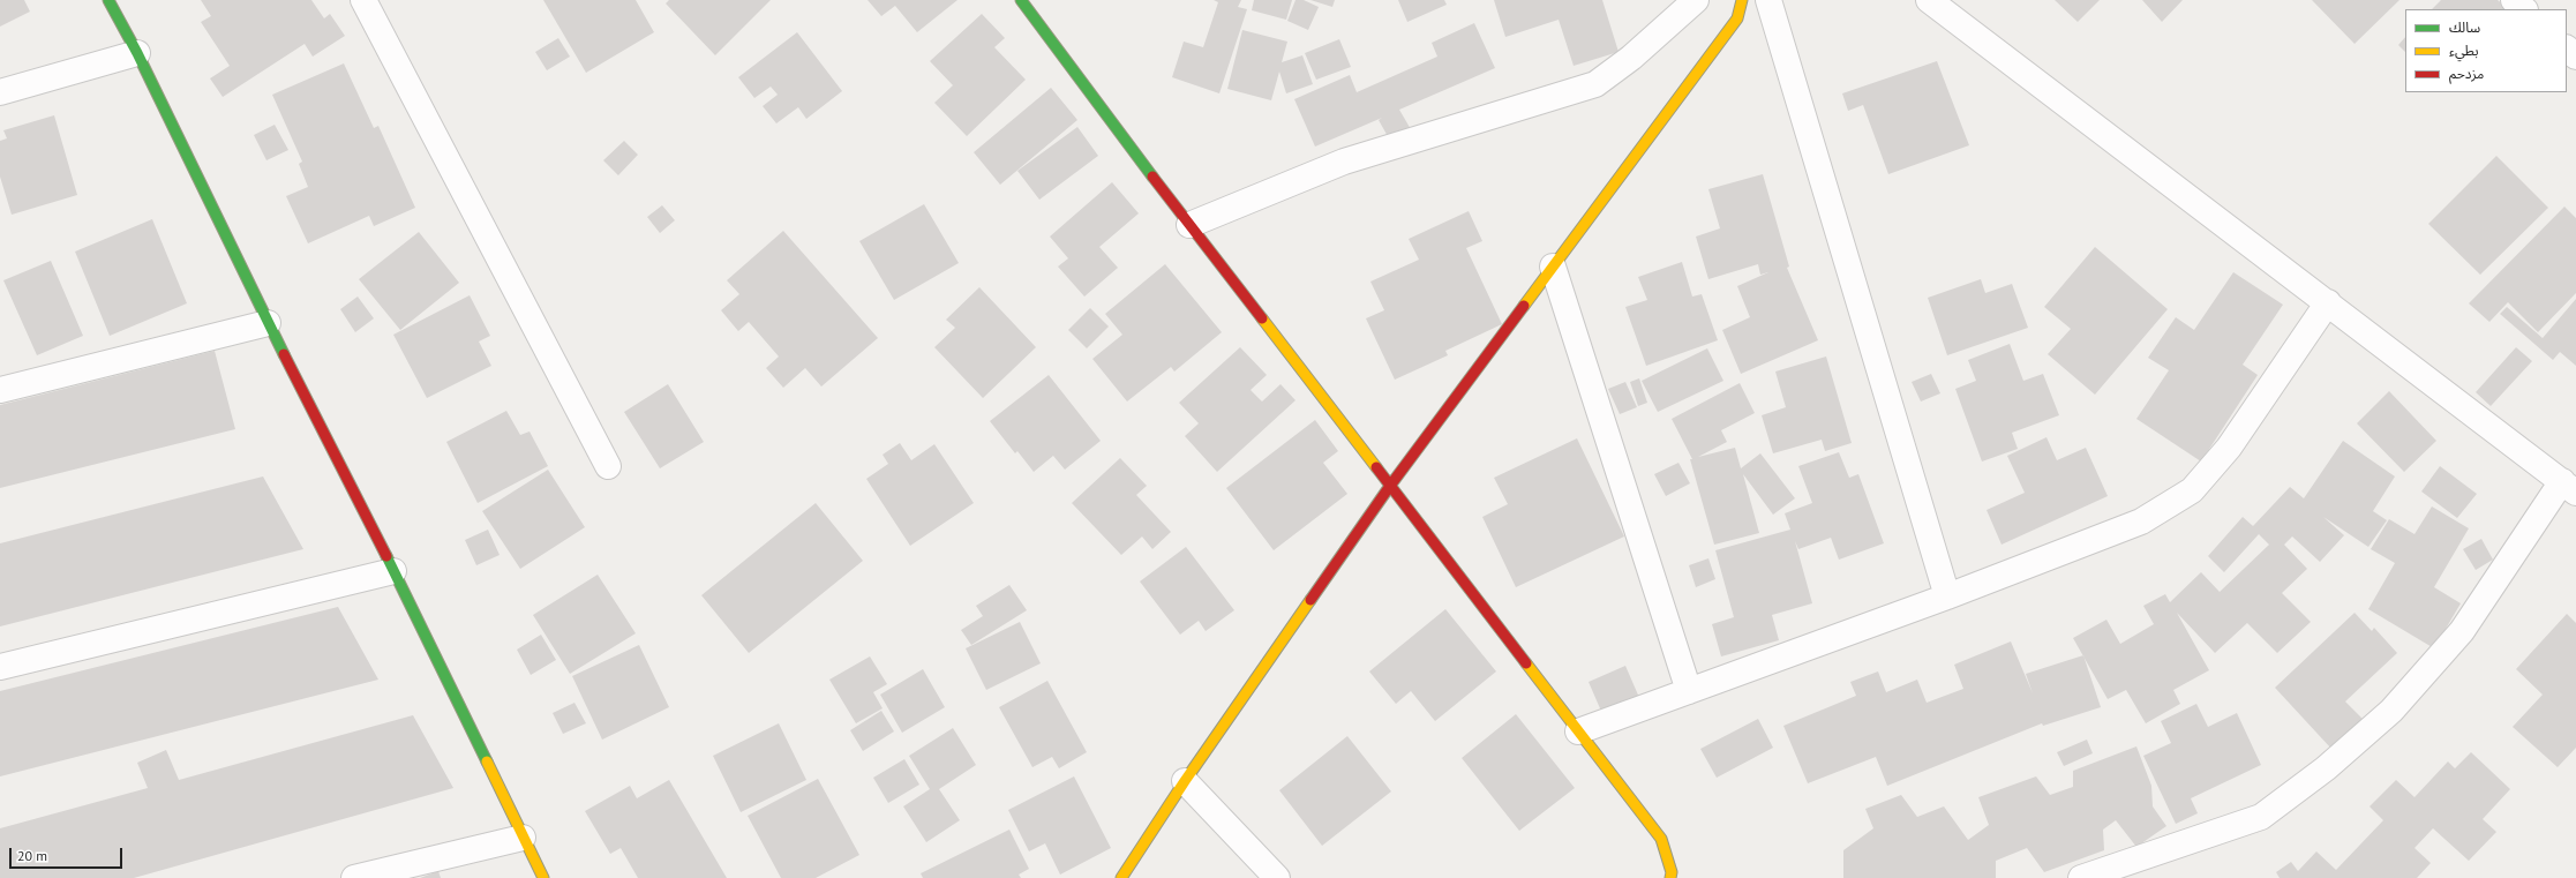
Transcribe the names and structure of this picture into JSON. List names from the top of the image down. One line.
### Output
{"legend":["سالك","بطيء","مزدحم"],"scale_bar":"20 m"}
